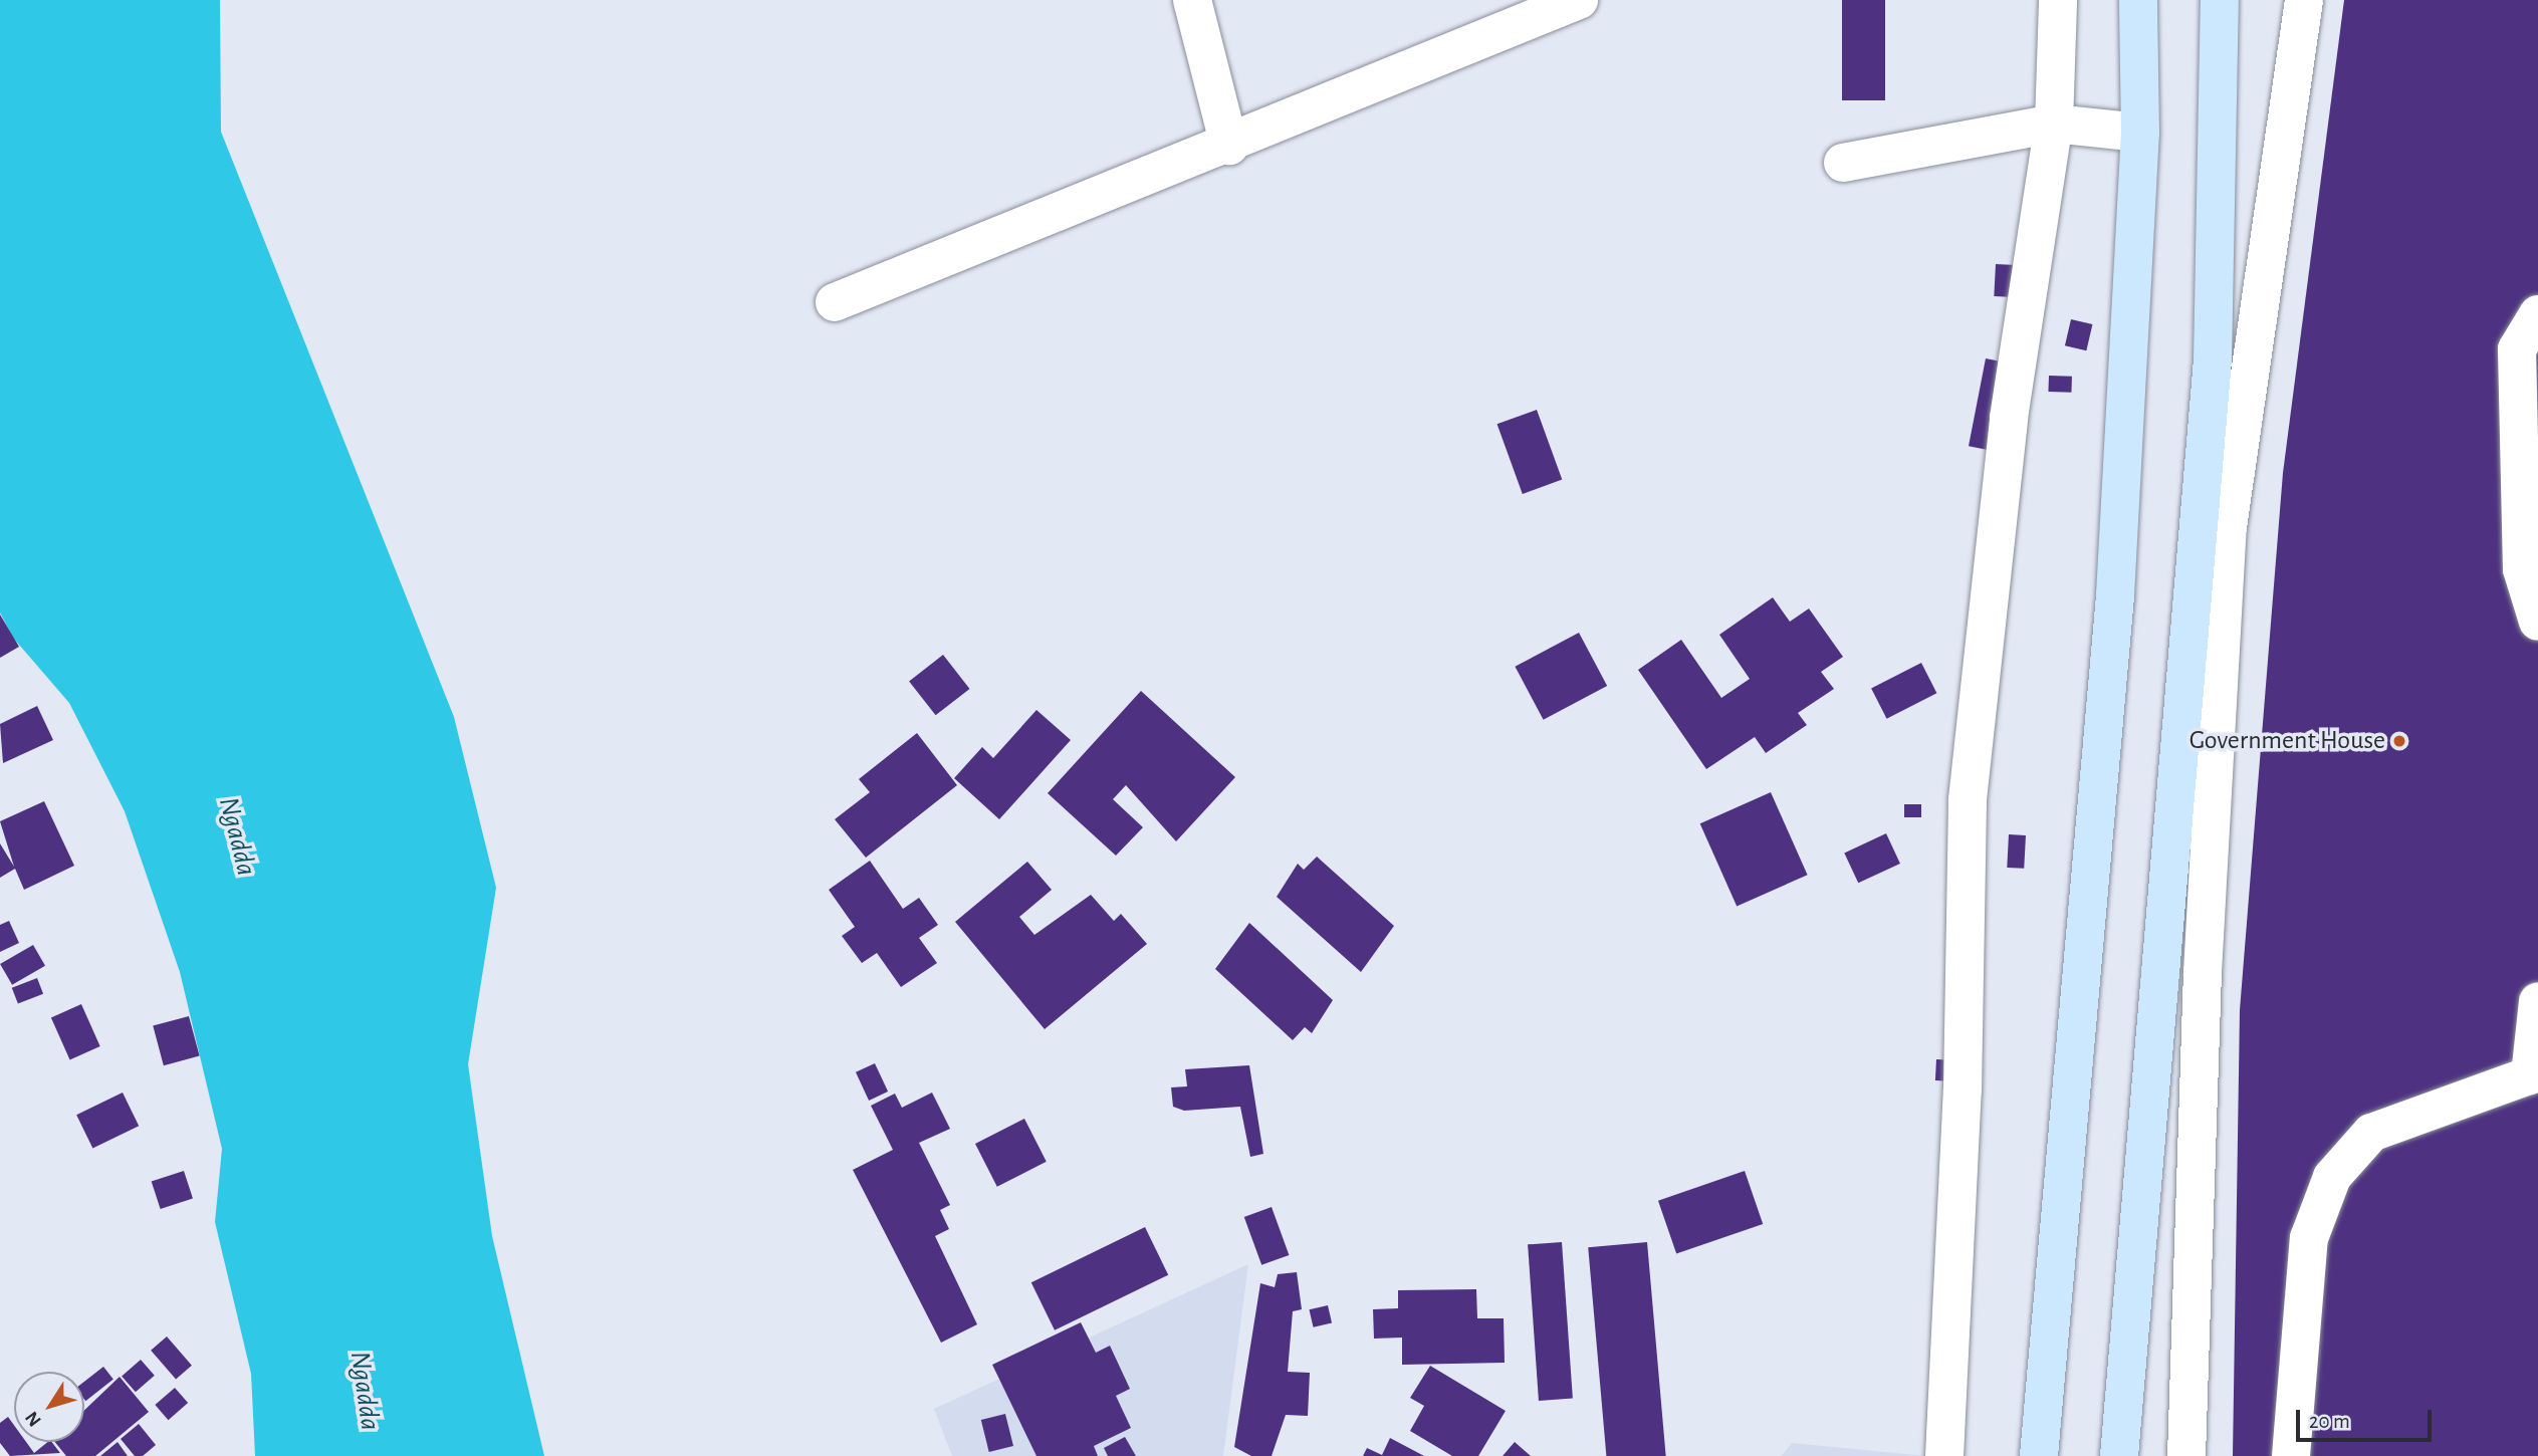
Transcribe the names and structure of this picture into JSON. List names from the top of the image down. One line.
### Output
{"water":["Ngadda"],"places":["Government House"],"scale_bar":"20 m","north":"bottom left"}
